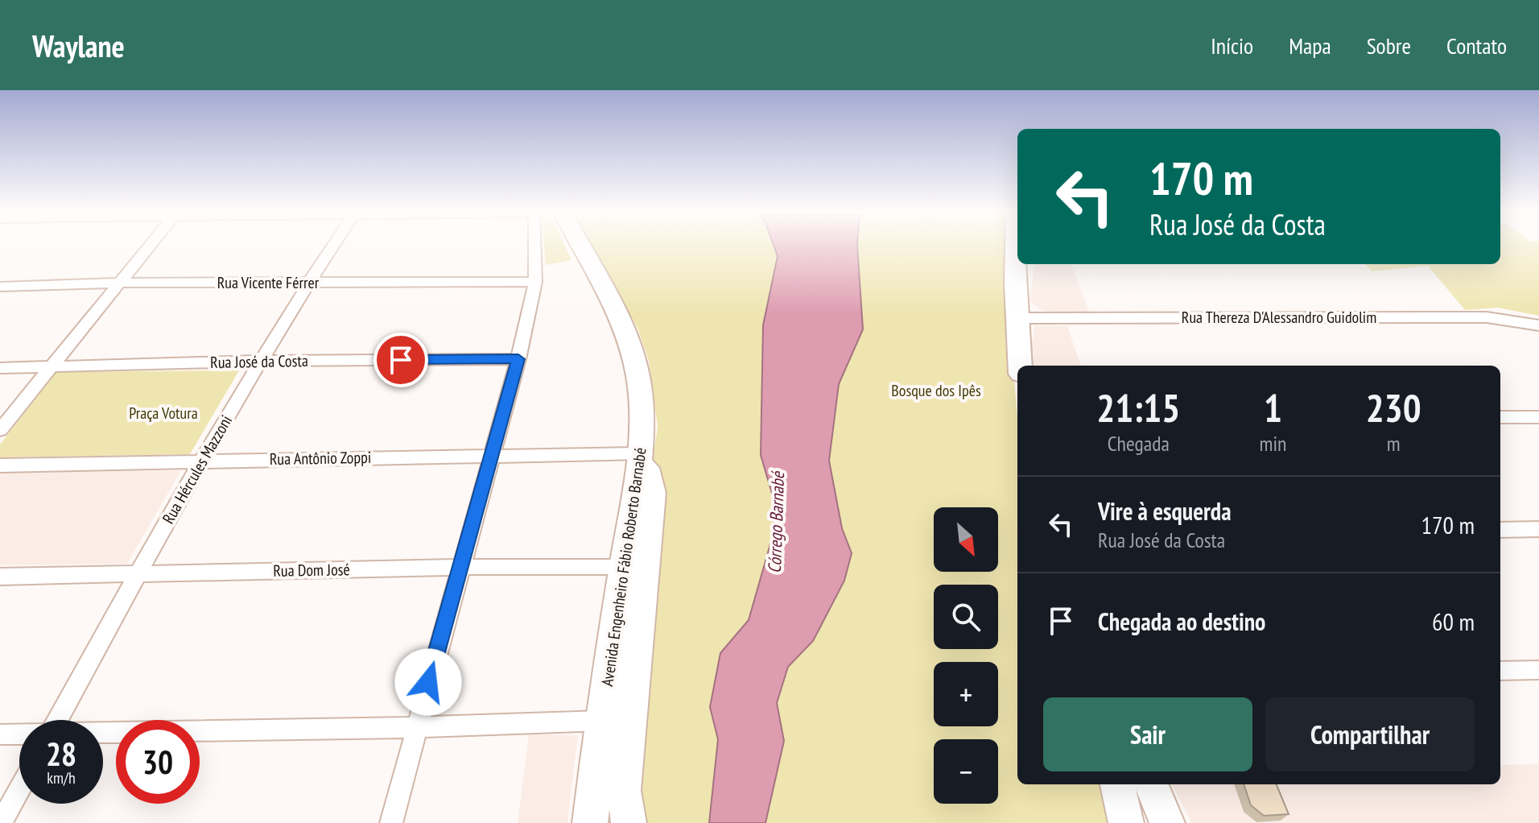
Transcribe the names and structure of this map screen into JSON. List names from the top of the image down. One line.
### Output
{"streets":{"main road":["Avenida Engenheiro Fábio Roberto Barnabé"],"street":["Rua Vicente Férrer","Rua Thereza D'Alessandro Guidolim","Rua José da Costa","Rua Antônio Zoppi","Rua Hércules Mazzoni","Rua Dom José"]},"crossings":[["Rua Vicente Férrer","Rua Hércules Mazzoni"],["Rua José da Costa","Rua Hércules Mazzoni"],["Rua Antônio Zoppi","Rua Hércules Mazzoni"],["Rua Antônio Zoppi","Avenida Engenheiro Fábio Roberto Barnabé"],["Rua Hércules Mazzoni","Rua Dom José"],["Avenida Engenheiro Fábio Roberto Barnabé","Rua Dom José"]],"water":["Córrego Barnabé"],"parks":["Bosque dos Ipês","Praça Votura"],"north":"bottom right","page":{"header":"Waylane","nav":["Início","Mapa","Sobre","Contato"],"turn":["170 m","Rua José da Costa"],"eta":["21:15","Chegada","1","min","230","m"],"list":[{"name":"Vire à esquerda","note":"Rua José da Costa","value":"170 m"},{"name":"Chegada ao destino","value":"60 m"}],"map_buttons":["+","−"],"buttons":["Sair","Compartilhar"],"speed":"28 km/h","limit":"30"}}
